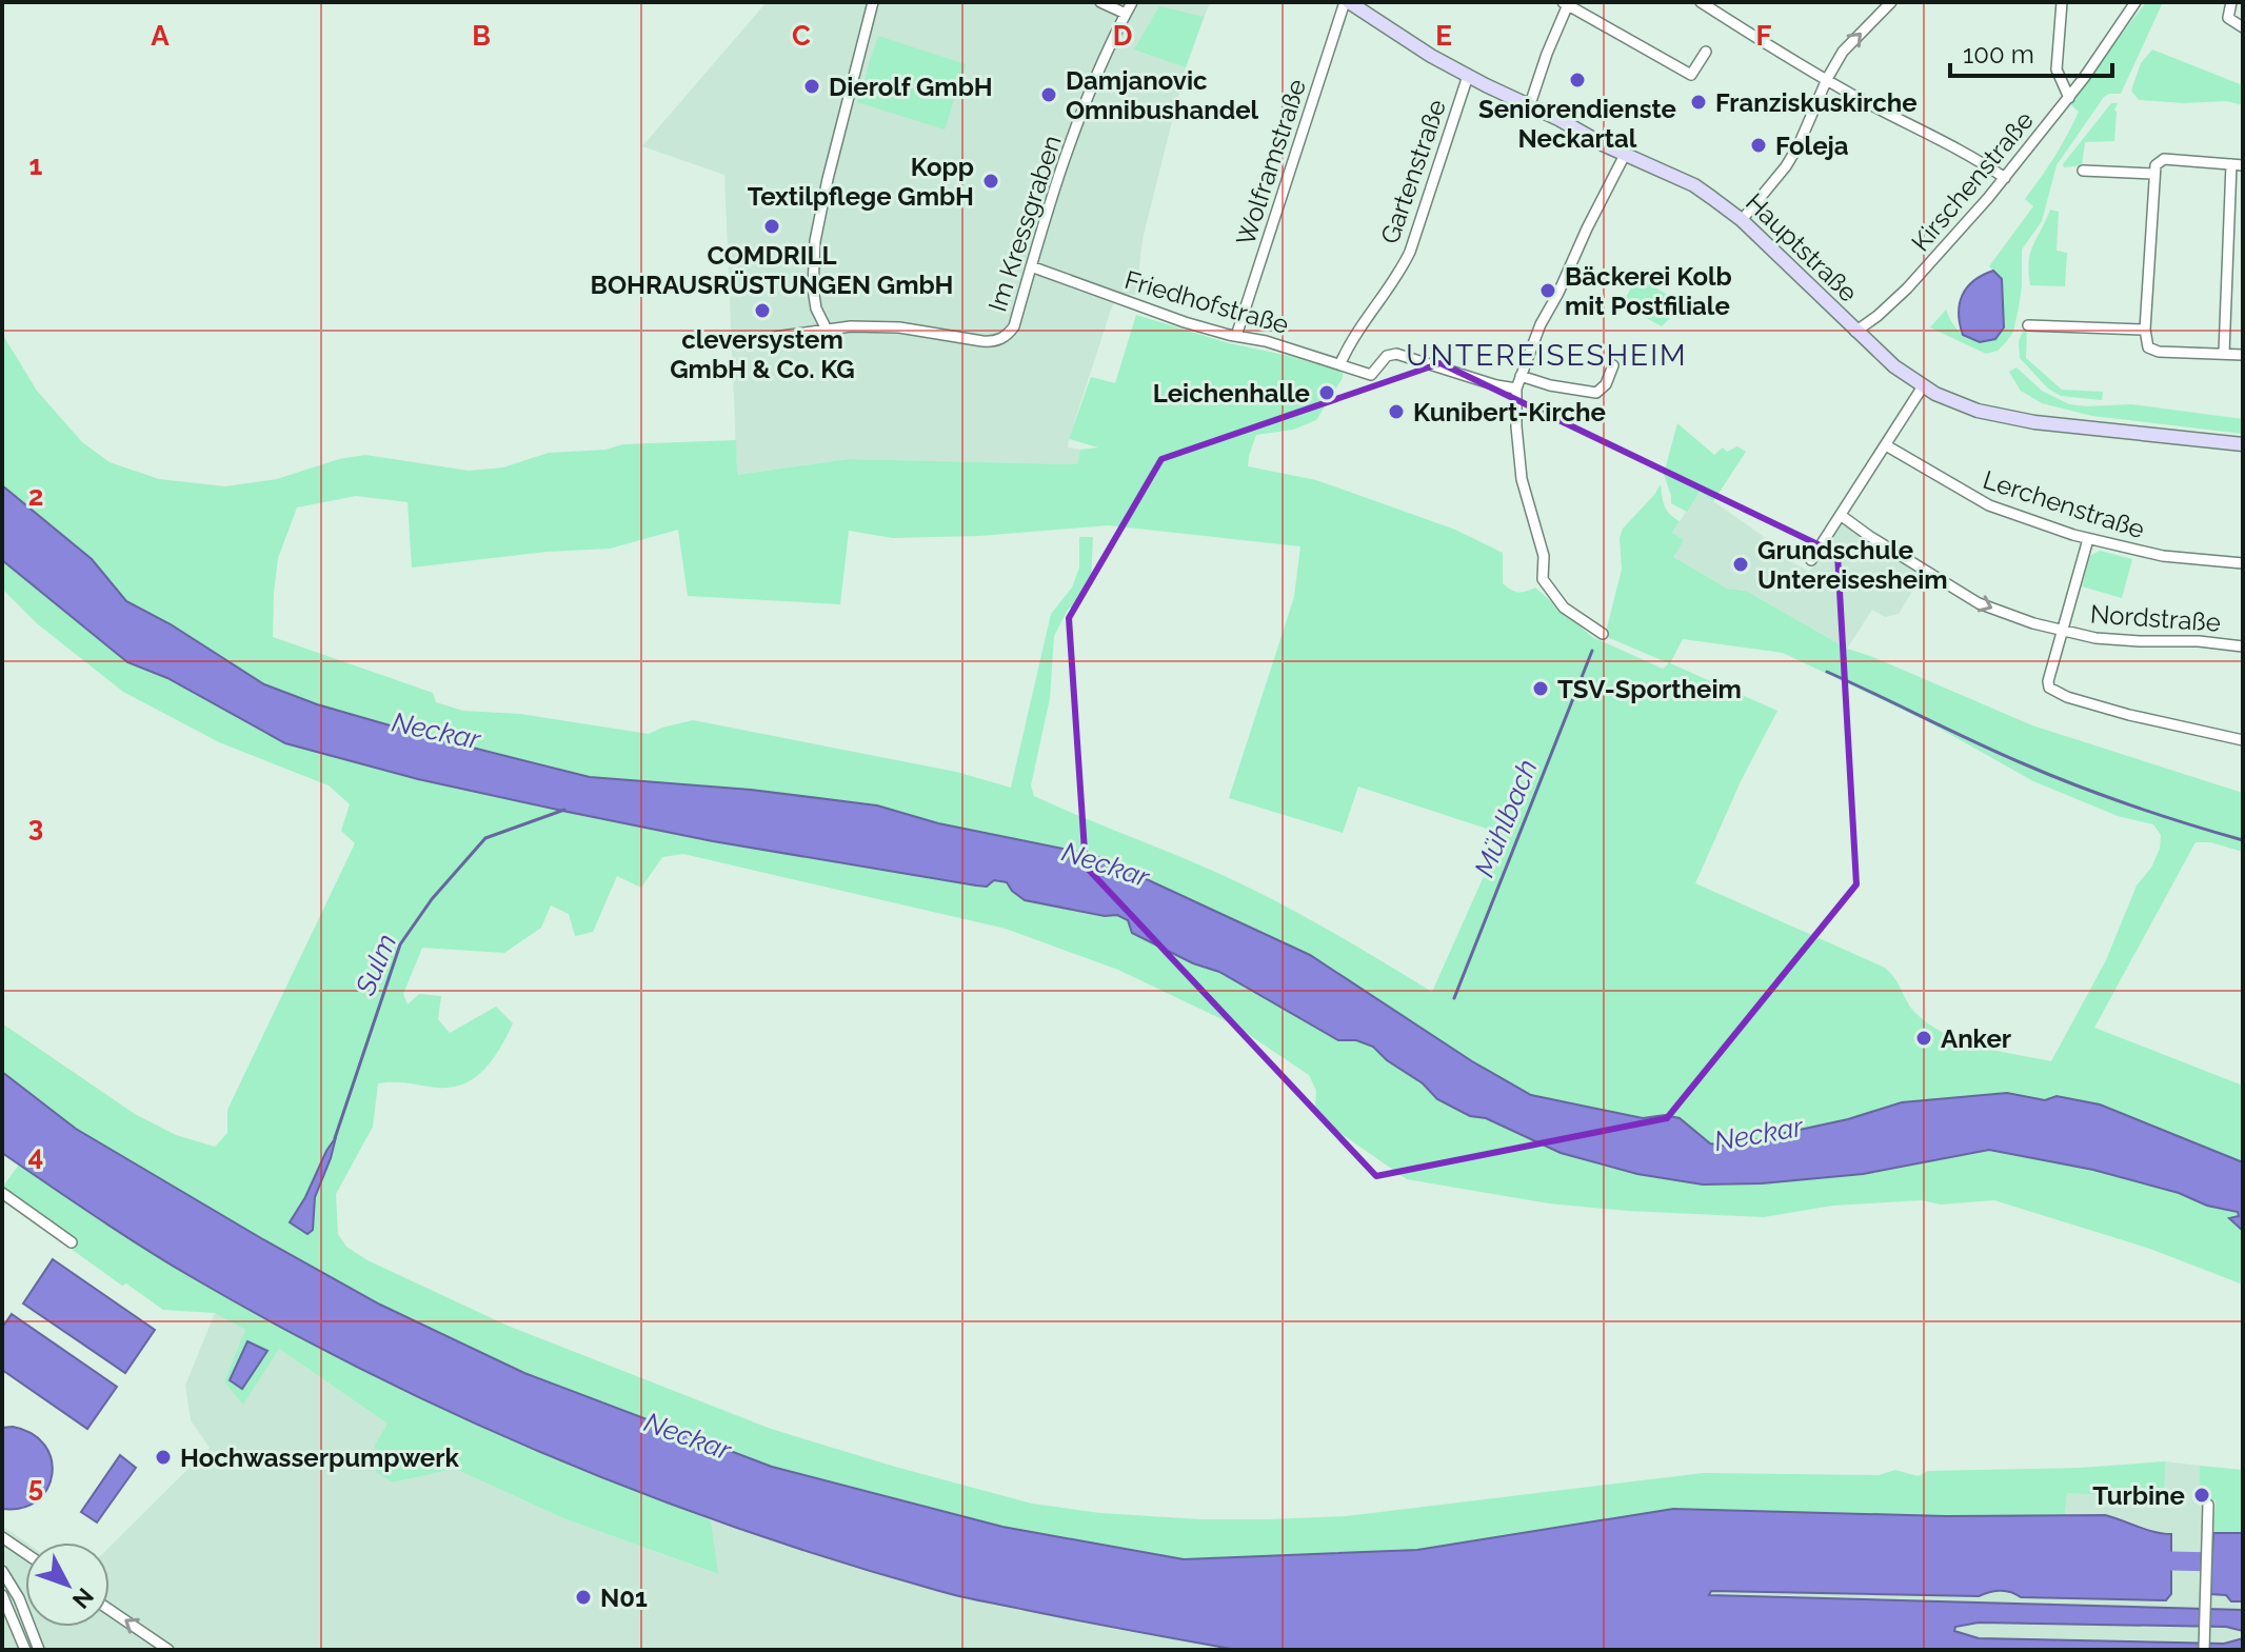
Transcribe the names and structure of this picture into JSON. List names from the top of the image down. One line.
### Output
{"streets":{"main road":["Hauptstraße"],"street":["Wolframstraße","Gartenstraße","Kirschenstraße","Im Kressgraben","Friedhofstraße","Lerchenstraße","Nordstraße"]},"crossings":[["Wolframstraße","Hauptstraße"],["Wolframstraße","Friedhofstraße"],["Gartenstraße","Hauptstraße"],["Gartenstraße","Friedhofstraße"],["Kirschenstraße","Hauptstraße"],["Im Kressgraben","Friedhofstraße"]],"one_way":["Nordstraße"],"districts":["UNTEREISESHEIM"],"water":["Neckar","Mühlbach","Sulm"],"places":["Seniorendienste Neckartal","Dierolf GmbH","Damjanovic Omnibushandel","Franziskuskirche","Foleja","Kopp Textilpflege GmbH","COMDRILL BOHRAUSRÜSTUNGEN GmbH","Bäckerei Kolb mit Postfiliale","cleversystem GmbH & Co. KG","Leichenhalle","Kunibert-Kirche","Grundschule Untereisesheim","TSV-Sportheim","Anker","Hochwasserpumpwerk","Turbine","N01"],"scale_bar":"100 m","north":"bottom right","grid":{"columns":["A","B","C","D","E","F"],"rows":["1","2","3","4","5"]}}
